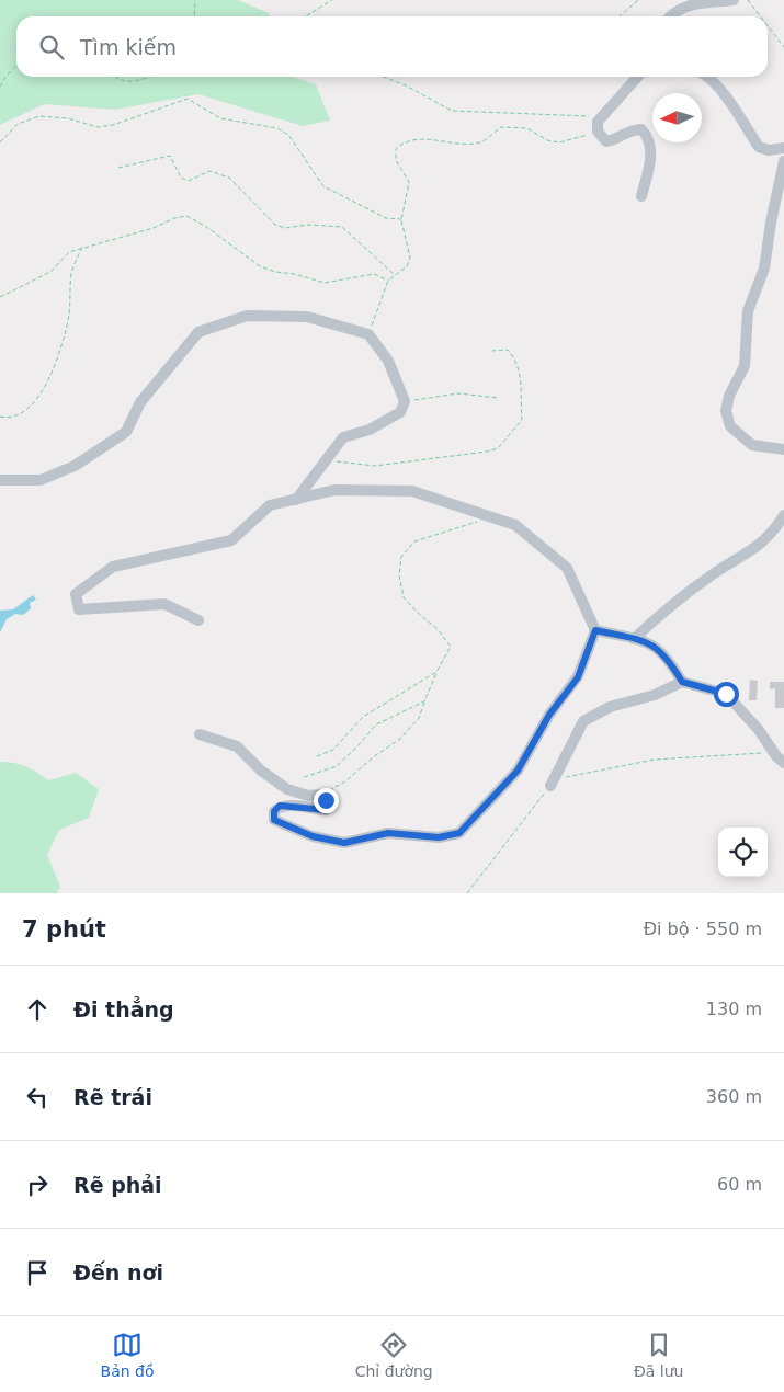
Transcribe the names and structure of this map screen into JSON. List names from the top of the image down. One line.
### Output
{"north":"left","page":{"search":"Tìm kiếm","heading":["7 phút","Đi bộ · 550 m"],"list":[["Đi thẳng","130 m"],["Rẽ trái","360 m"],["Rẽ phải","60 m"],"Đến nơi"],"nav":["Bản đồ","Chỉ đường","Đã lưu"]}}
